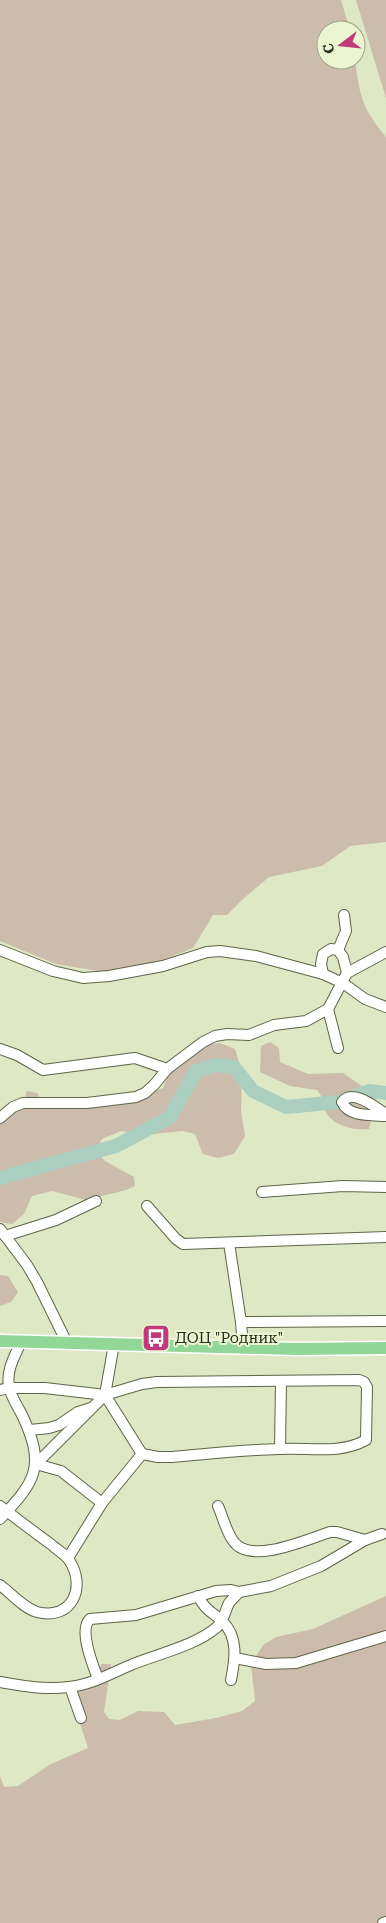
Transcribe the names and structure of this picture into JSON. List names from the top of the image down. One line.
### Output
{"places":{"bus stop":["ДОЦ \"Родник\""]},"north":"left"}
